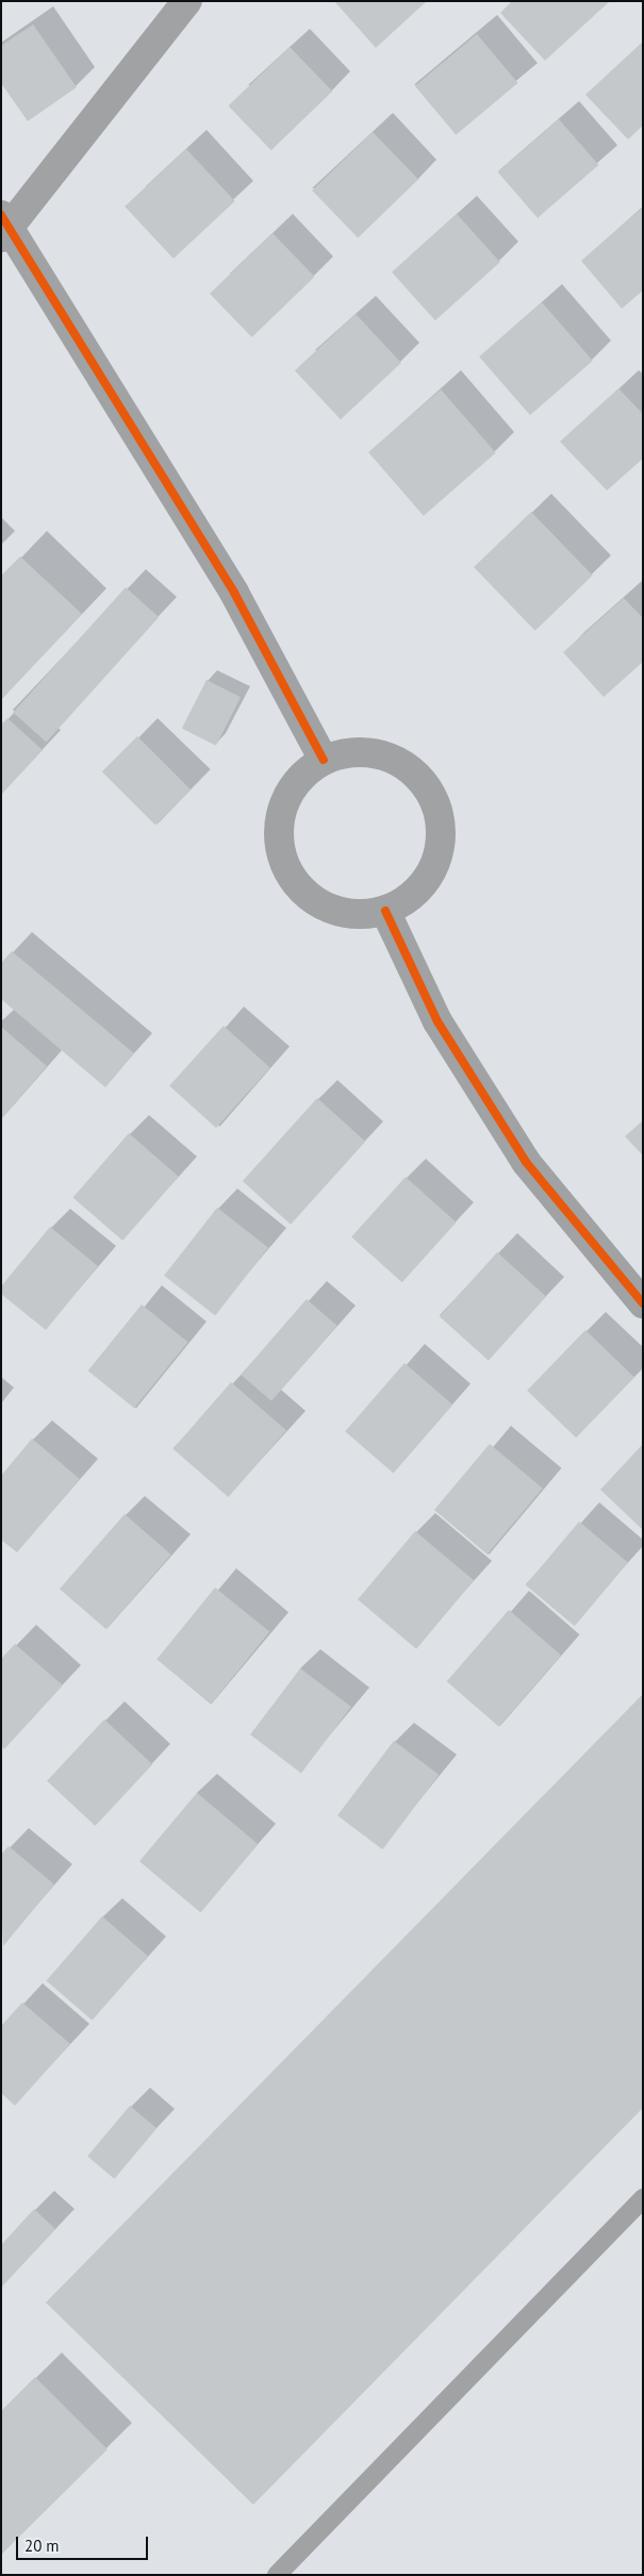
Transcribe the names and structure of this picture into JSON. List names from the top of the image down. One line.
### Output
{"scale_bar":"20 m"}
